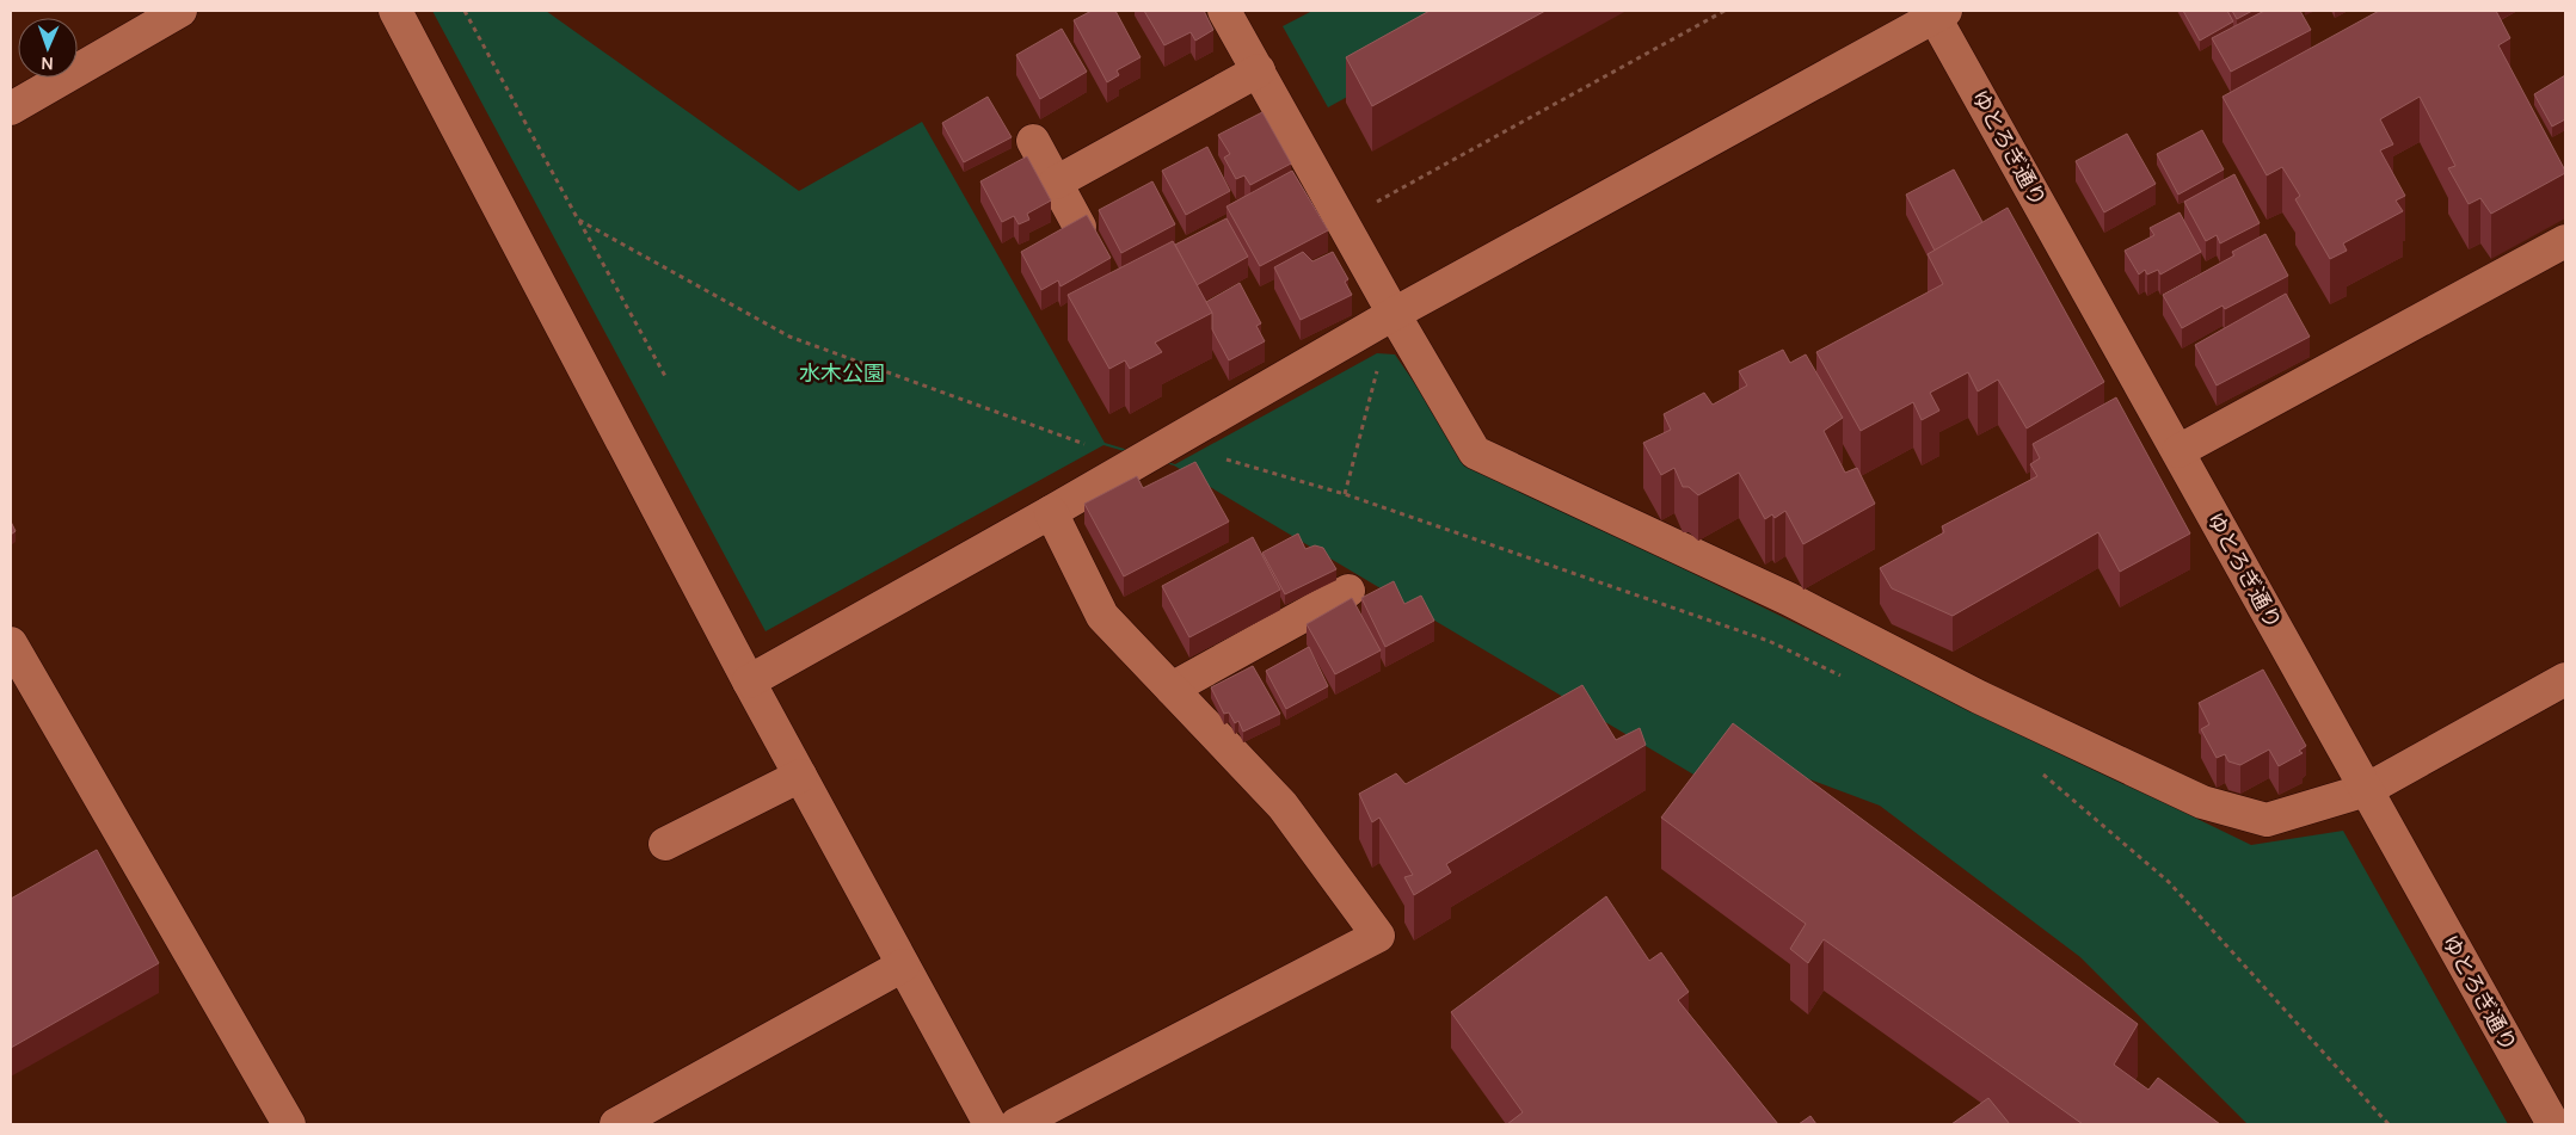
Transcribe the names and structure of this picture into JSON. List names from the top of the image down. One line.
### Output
{"streets":{"street":["ゆとろぎ通り"]},"parks":["水木公園"],"north":"bottom"}
